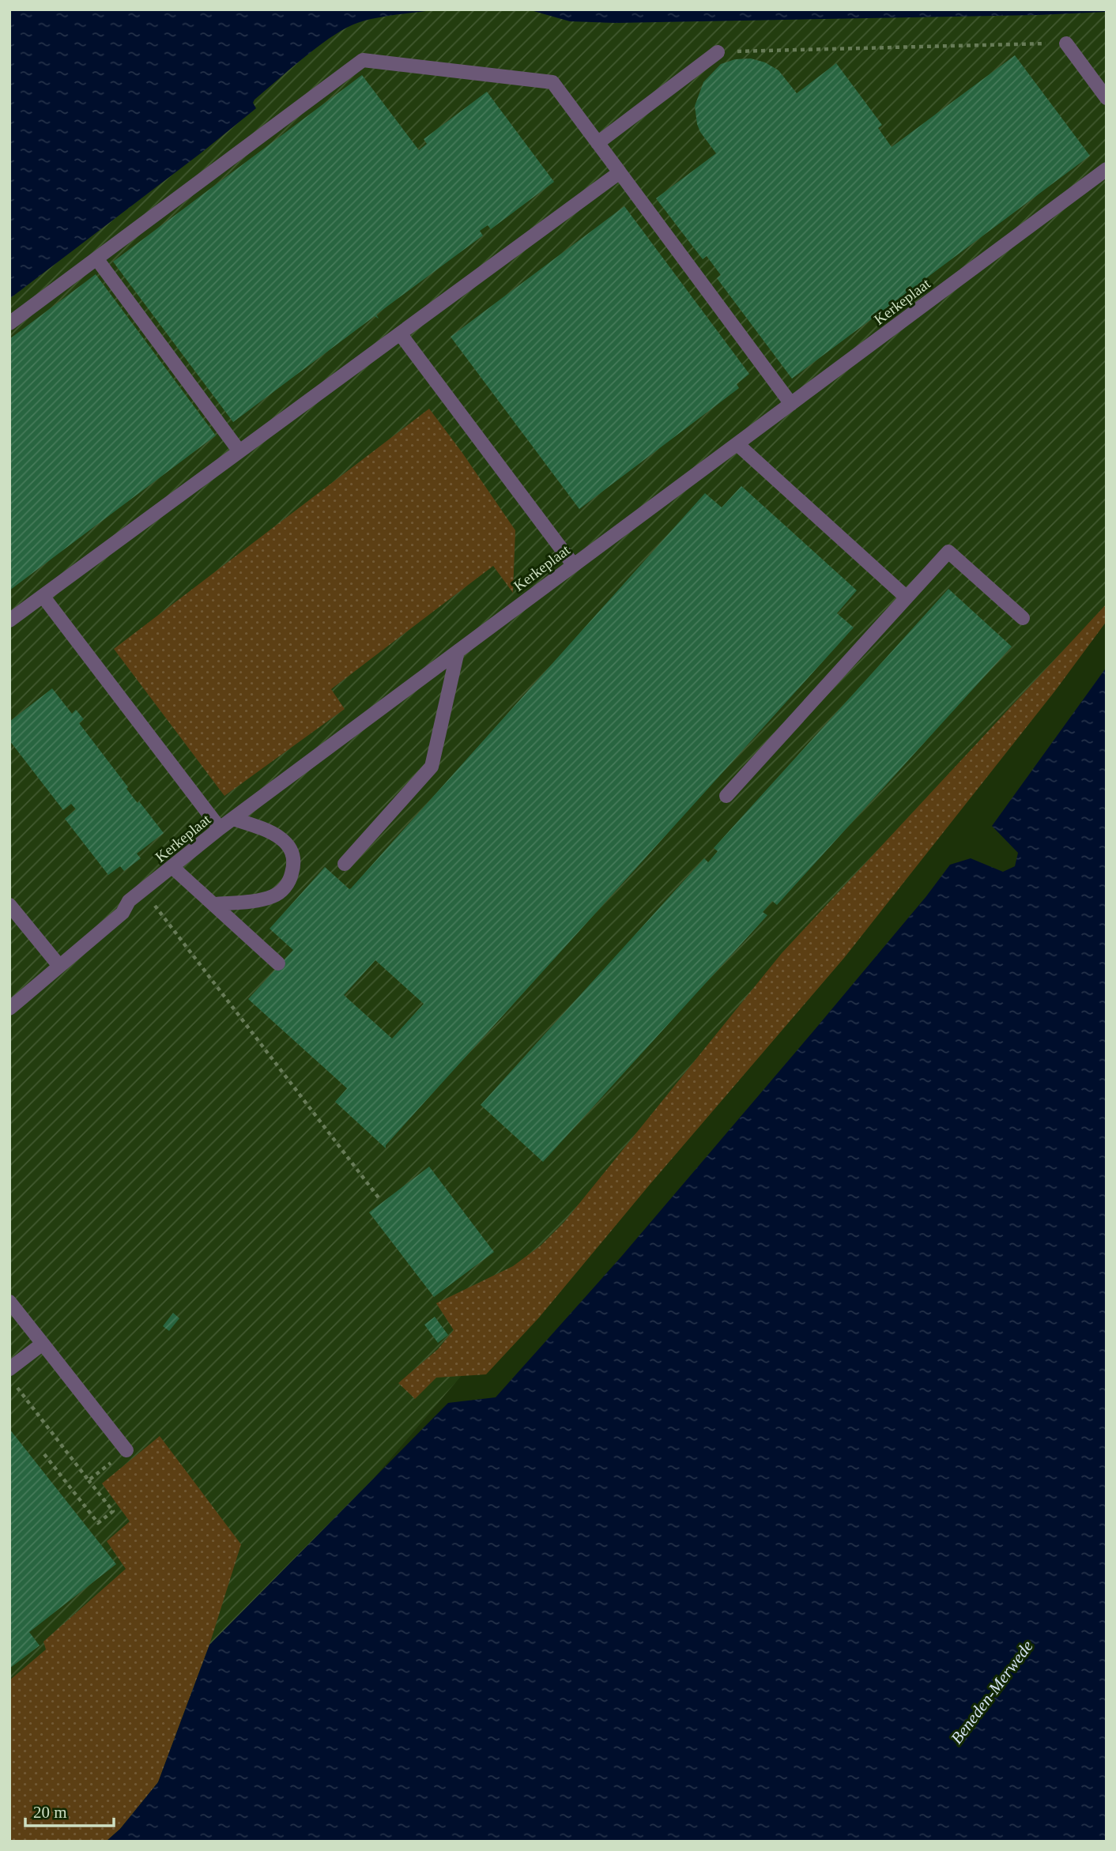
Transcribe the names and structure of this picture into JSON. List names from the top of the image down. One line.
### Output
{"streets":{"street":["Kerkeplaat"]},"water":["Beneden-Merwede"],"scale_bar":"20 m"}
